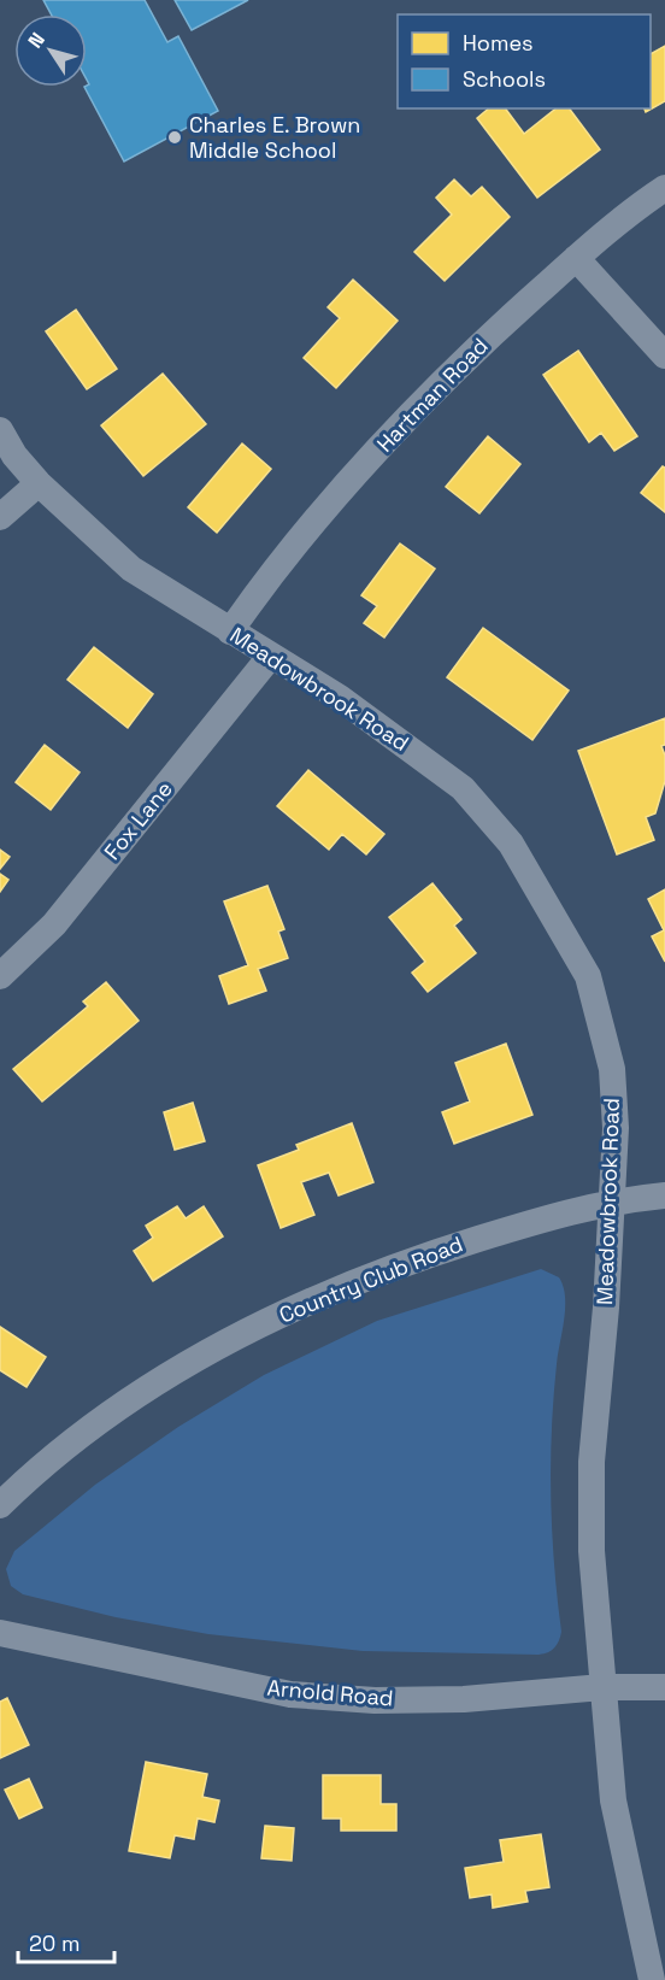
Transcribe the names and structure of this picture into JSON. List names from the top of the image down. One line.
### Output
{"streets":{"street":["Hartman Road","Meadowbrook Road","Fox Lane","Country Club Road","Arnold Road"]},"crossings":[["Hartman Road","Meadowbrook Road"],["Meadowbrook Road","Fox Lane"],["Meadowbrook Road","Country Club Road"],["Meadowbrook Road","Arnold Road"]],"places":["Charles E. Brown Middle School"],"legend":["Homes","Schools"],"scale_bar":"20 m","north":"top left"}
